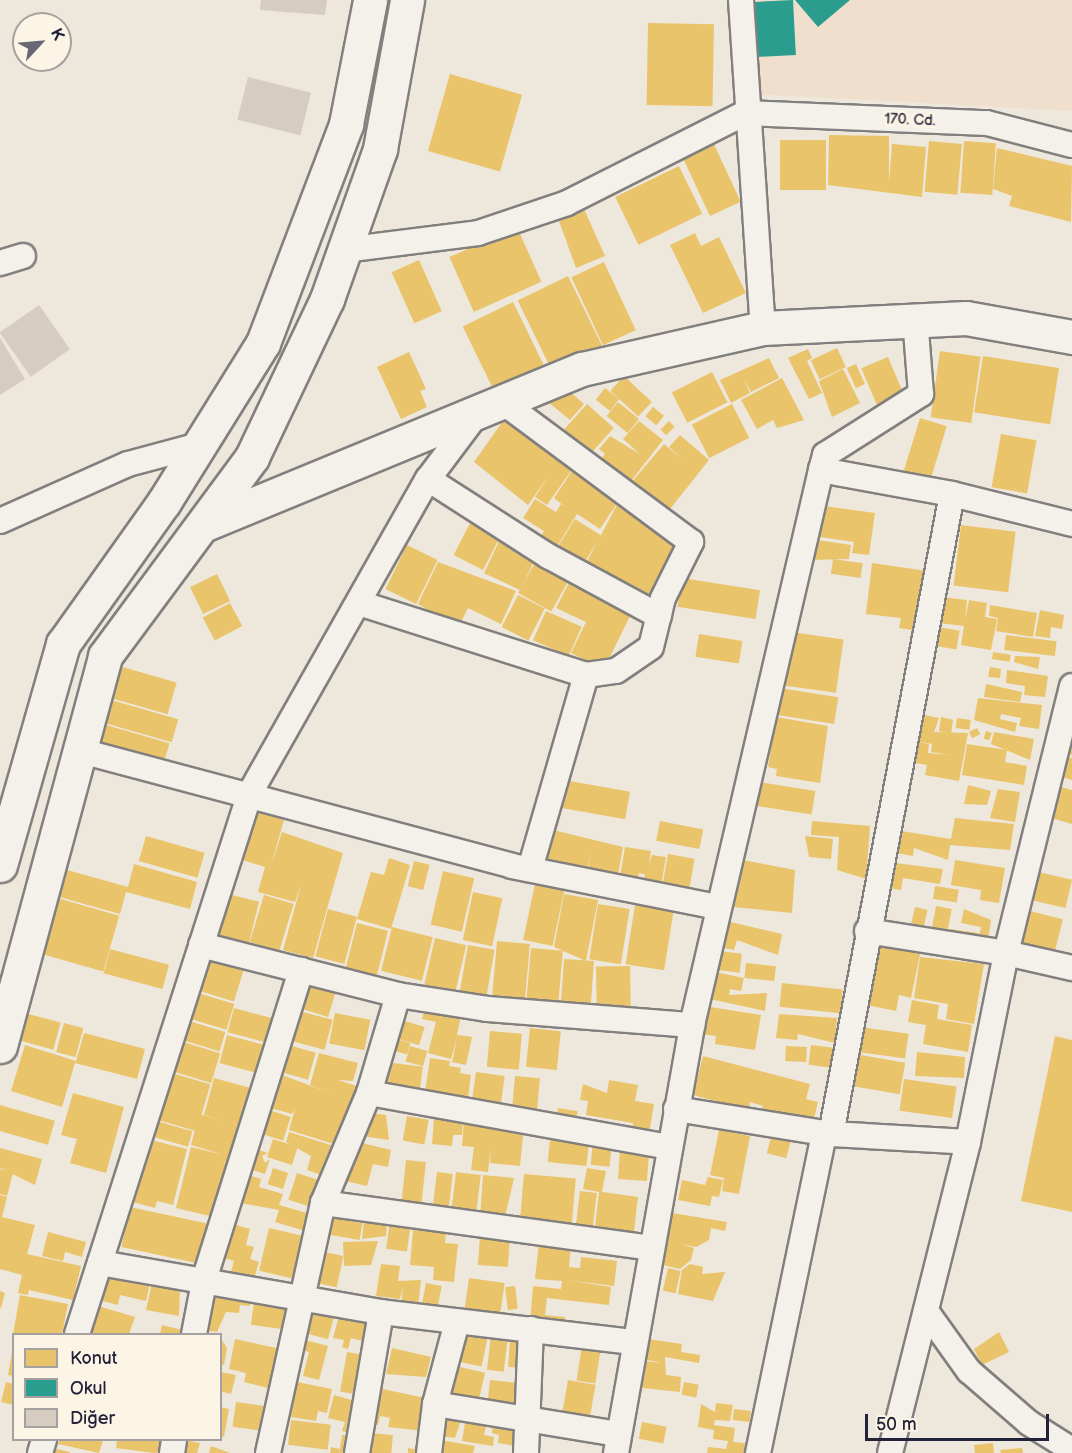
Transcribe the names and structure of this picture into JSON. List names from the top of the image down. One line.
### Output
{"streets":{"street":["170. Cd."]},"legend":["Konut","Okul","Diğer"],"scale_bar":"50 m","north":"top right"}
